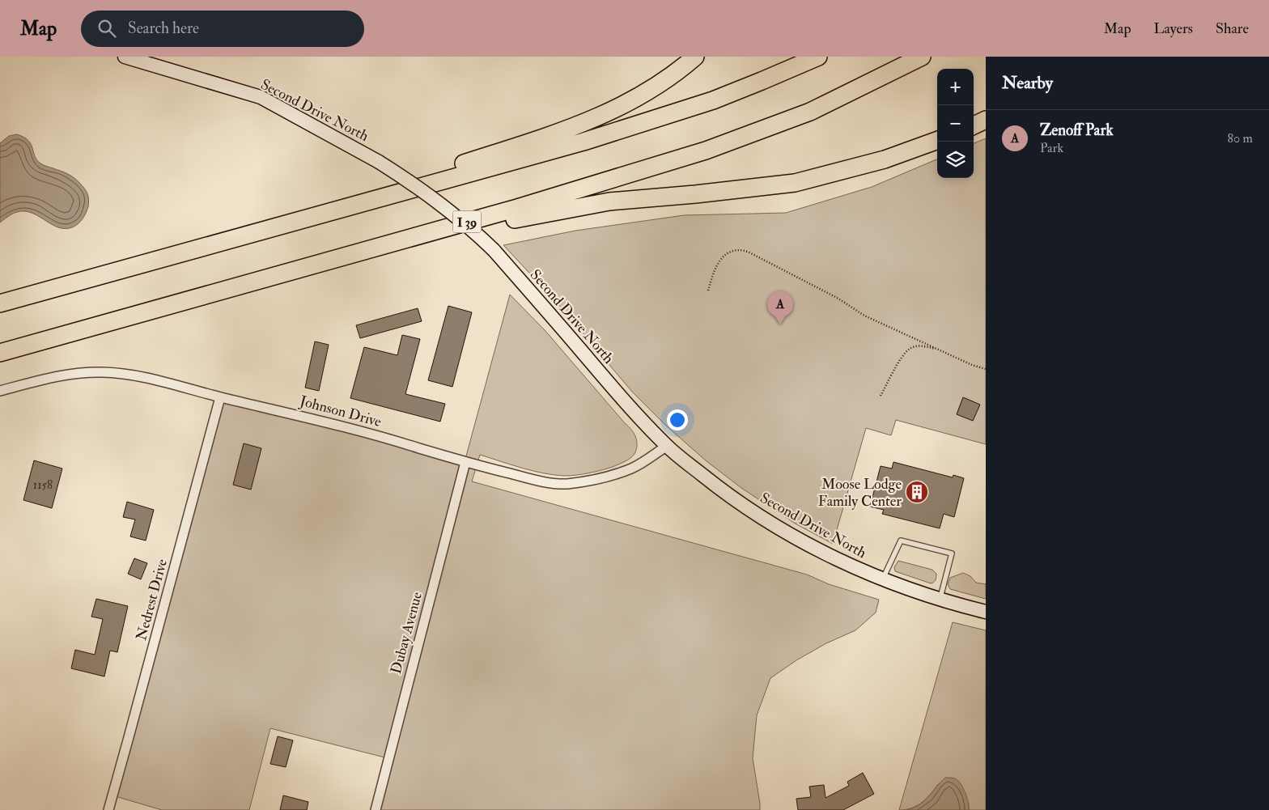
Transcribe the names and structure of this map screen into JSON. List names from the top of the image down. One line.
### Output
{"streets":{"highway":["I 39"],"street":["Second Drive North","Johnson Drive","Nedrest Drive","Dubay Avenue"]},"crossings":[["Second Drive North","Johnson Drive"],["Johnson Drive","Nedrest Drive"],["Johnson Drive","Dubay Avenue"]],"places":{"building":["Moose Lodge Family Center"]},"house_numbers":["1158"],"page":{"header":"Map","search":"Search here","nav":["Map","Layers","Share"],"heading":"Nearby","map_buttons":["+","−"],"list":[{"mark":"A","name":"Zenoff Park","note":"Park","value":"80 m"}],"pins":"A"}}
